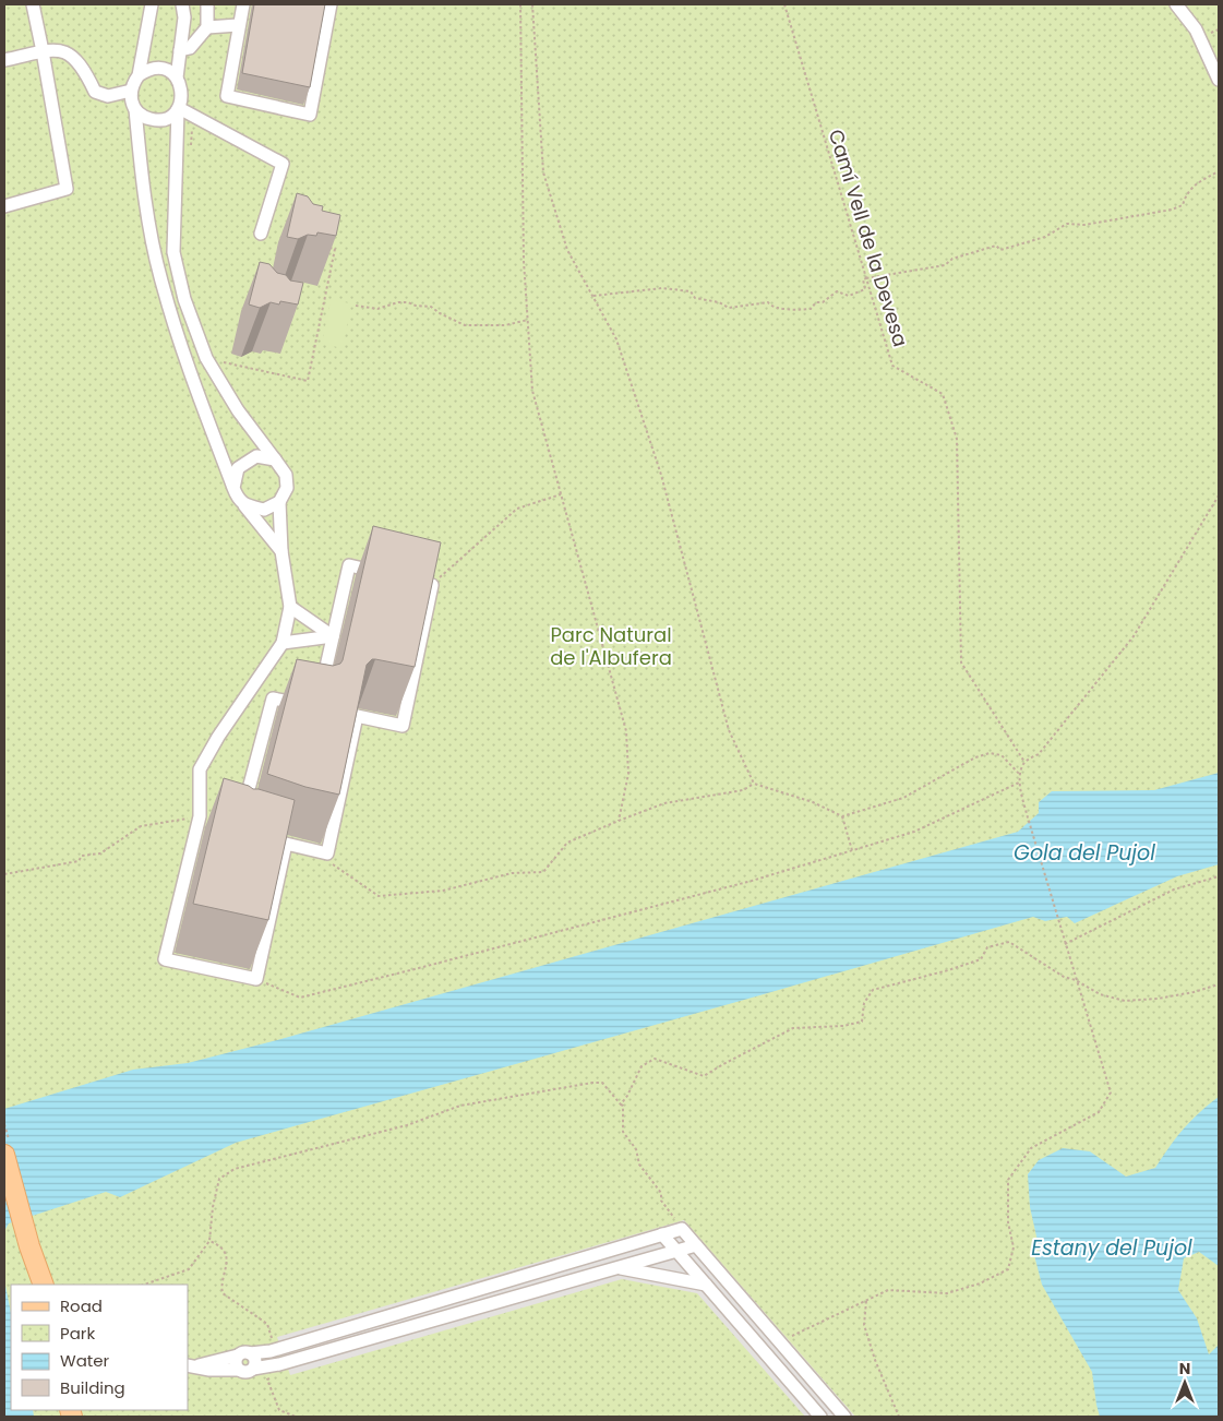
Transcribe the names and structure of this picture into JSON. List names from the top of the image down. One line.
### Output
{"streets":{"path":["Camí Vell de la Devesa"]},"water":["Gola del Pujol","Estany del Pujol"],"parks":["Parc Natural de l'Albufera"],"legend":["Road","Park","Water","Building"],"north":"top"}
